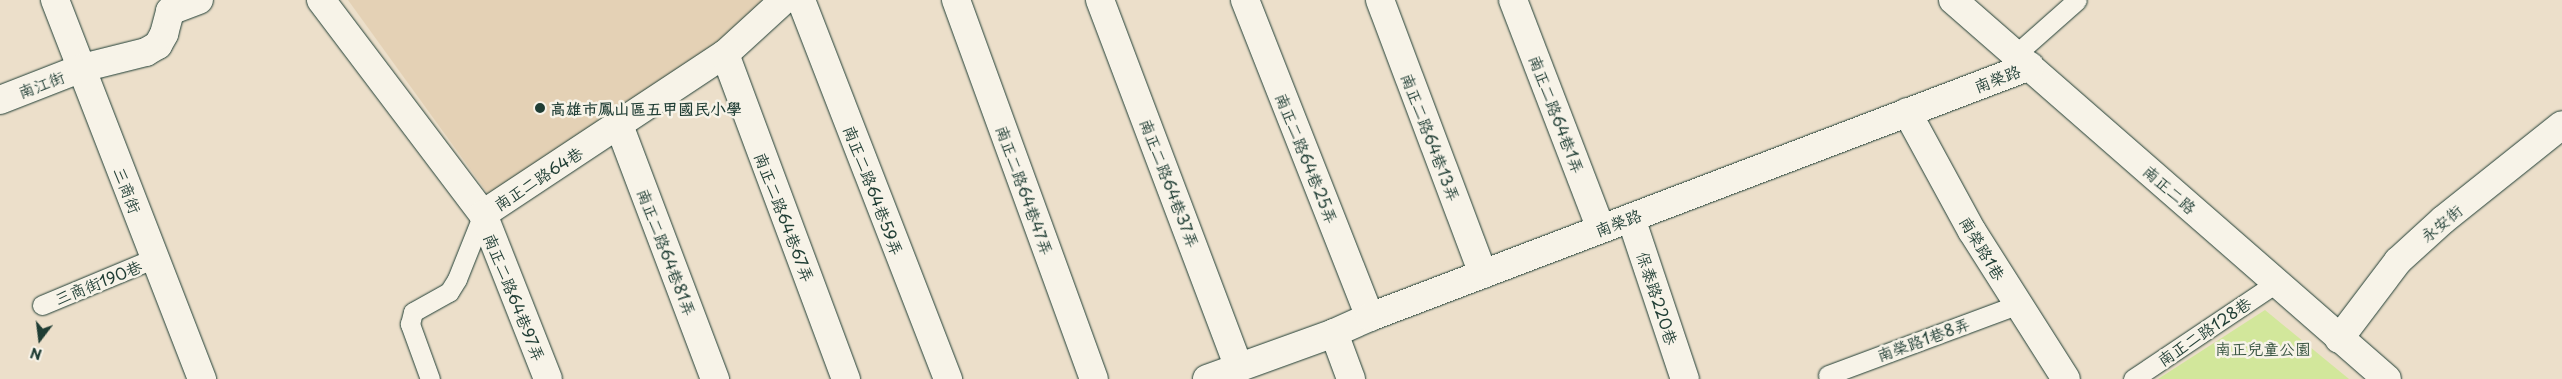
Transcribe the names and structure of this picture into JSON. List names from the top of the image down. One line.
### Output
{"streets":{"street":["南榮路","南江街","南正二路64巷1弄","南正二路64巷13弄","南正二路64巷25弄","南正二路64巷","南正二路64巷37弄","南正二路","三商街","南正二路64巷59弄","南正二路64巷47弄","南正二路64巷67弄","永安街","南榮路1巷","南正二路64巷81弄","南正二路64巷97弄","保泰路220巷"],"lane":["三商街190巷","南正二路128巷","南榮路1巷8弄"]},"crossings":[["南榮路","南正二路64巷1弄"],["南榮路","南正二路64巷13弄"],["南榮路","南正二路64巷25弄"],["南榮路","南正二路64巷37弄"],["南榮路","南正二路"],["南榮路","南榮路1巷"],["南榮路","保泰路220巷"],["南江街","三商街"],["南正二路64巷","南正二路64巷67弄"],["南正二路64巷","南正二路64巷81弄"],["南正二路64巷","南正二路64巷97弄"],["南正二路","永安街"],["南正二路","南正二路128巷"],["三商街","三商街190巷"],["南榮路1巷","南榮路1巷8弄"]],"parks":["南正兒童公園"],"places":["高雄市鳳山區五甲國民小學"],"north":"bottom"}
